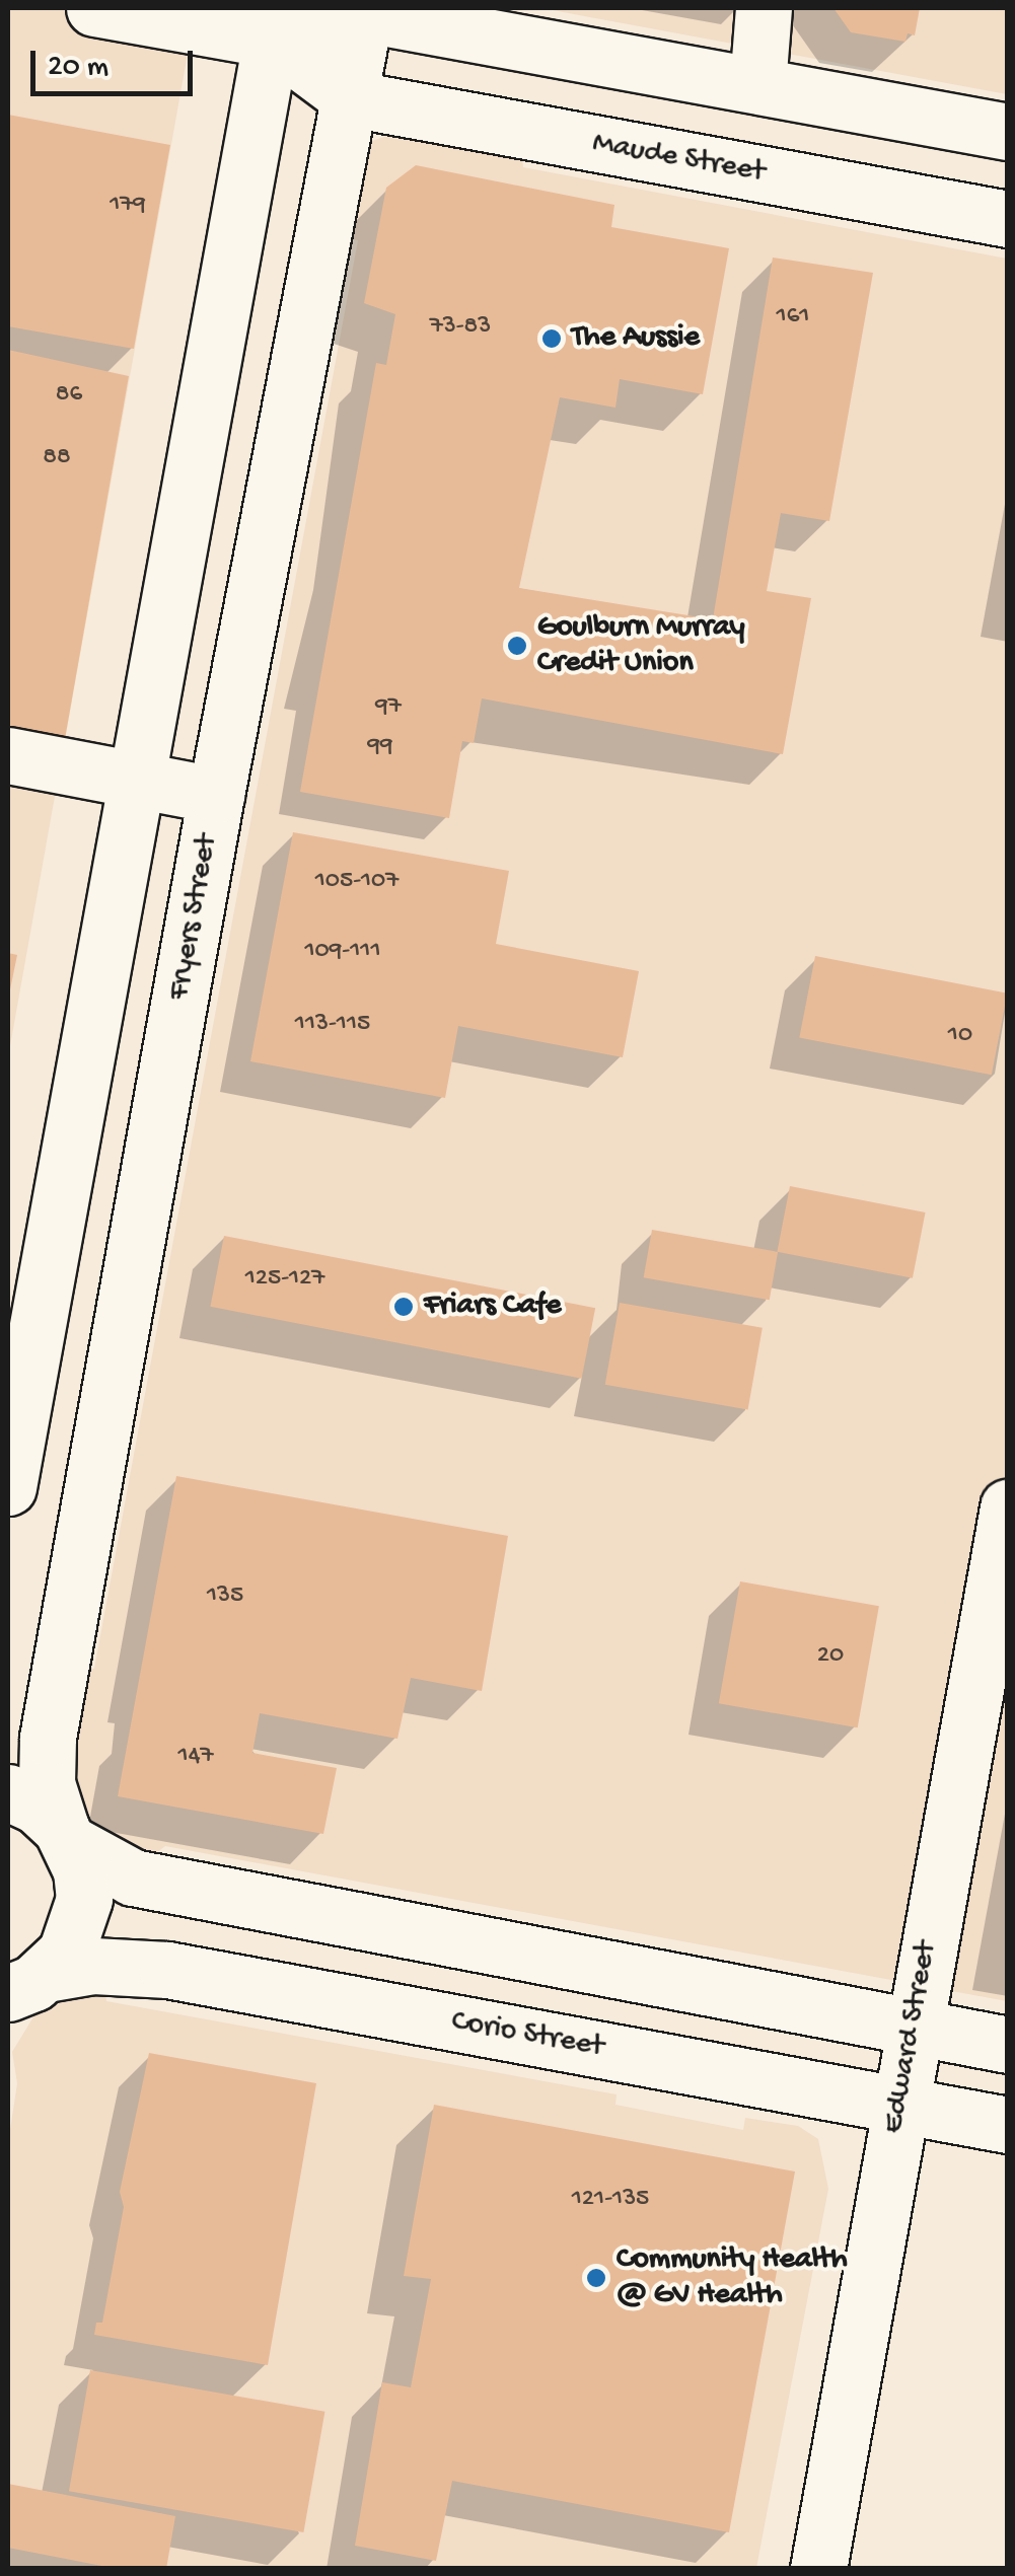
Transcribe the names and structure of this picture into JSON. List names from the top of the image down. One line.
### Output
{"streets":{"street":["Maude Street","Fryers Street","Corio Street","Edward Street"]},"crossings":[["Maude Street","Fryers Street"],["Fryers Street","Corio Street"],["Corio Street","Edward Street"]],"places":["The Aussie","Goulburn Murray Credit Union","Friars Cafe","Community Health @ GV Health"],"house_numbers":["179","161","73-83","86","88","97","99","105-107","109-111","113-115","10","125-127","135","20","147","121-135"],"scale_bar":"20 m"}
